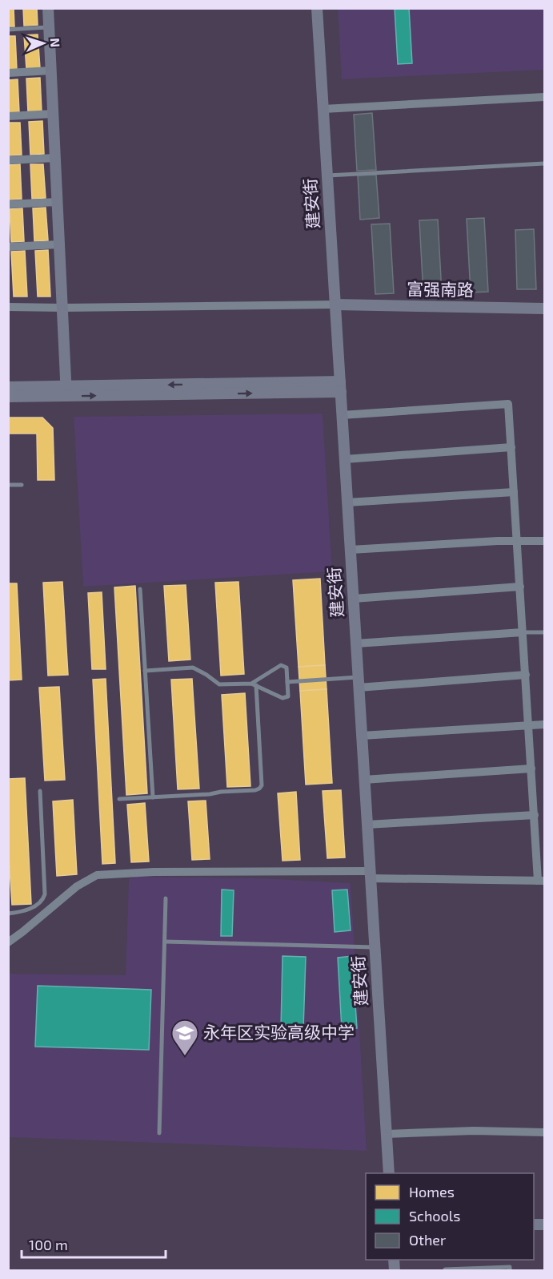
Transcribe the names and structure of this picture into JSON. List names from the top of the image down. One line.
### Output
{"streets":{"main road":["建安街","富强南路"]},"crossings":[["建安街","富强南路"]],"places":{"school or university":["永年区实验高级中学"]},"legend":["Homes","Schools","Other"],"scale_bar":"100 m","north":"right"}
